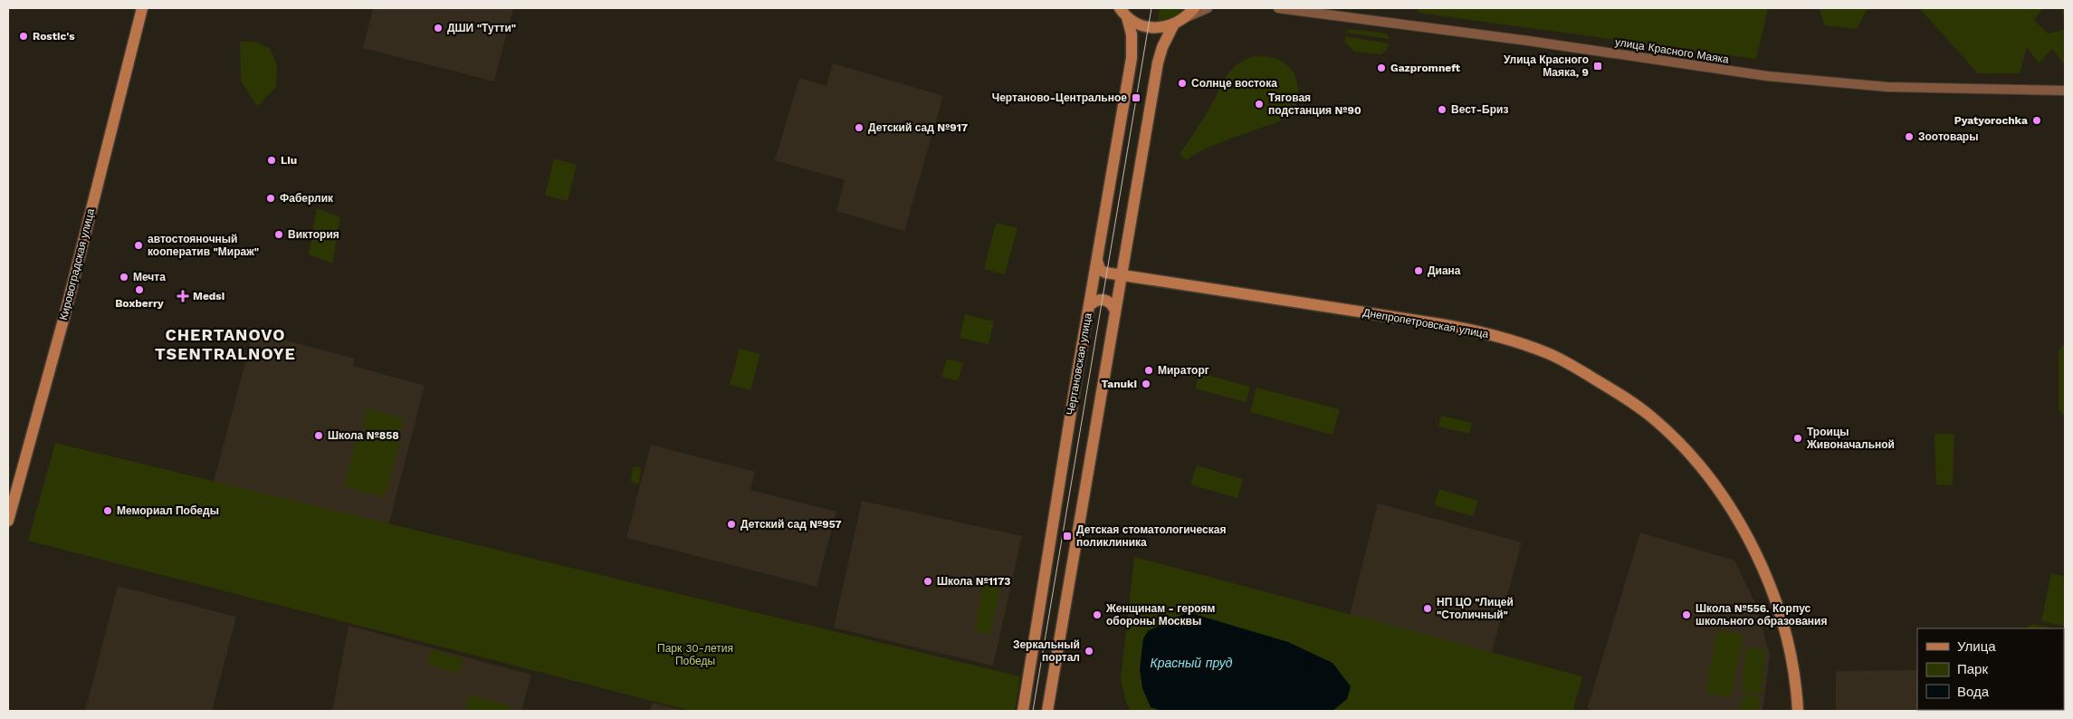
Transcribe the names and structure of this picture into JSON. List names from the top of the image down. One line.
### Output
{"streets":{"main road":["Кировоградская улица","Днепропетровская улица","Чертановская улица"],"street":["улица Красного Маяка"]},"crossings":[["Днепропетровская улица","Чертановская улица"]],"districts":["CHERTANOVO TSENTRALNOYE"],"water":["Красный пруд"],"parks":["Парк 30-летия Победы"],"places":{"other":["ДШИ \"Тутти\"","Rostic's","Gazpromneft","Солнце востока","Тяговая подстанция №90","Вест-Бриз","Pyatyorochka","Детский сад №917","Зоотовары","Liu","Фаберлик","Виктория","автостояночный кооператив \"Мираж\"","Диана","Мечта","Boxberry","Мираторг","Tanuki","Школа №858","Троицы Живоначальной","Мемориал Победы","Детский сад №957","Школа №1173","НП ЦО \"Лицей \"Столичный\"","Женщинам - героям обороны Москвы","Школа №556. Корпус школьного образования","Зеркальный портал"],"transit":["Улица Красного Маяка, 9","Чертаново-Центральное","Детская стоматологическая поликлиника"],"health":["Medsi"]},"legend":["Улица","Парк","Вода"]}
